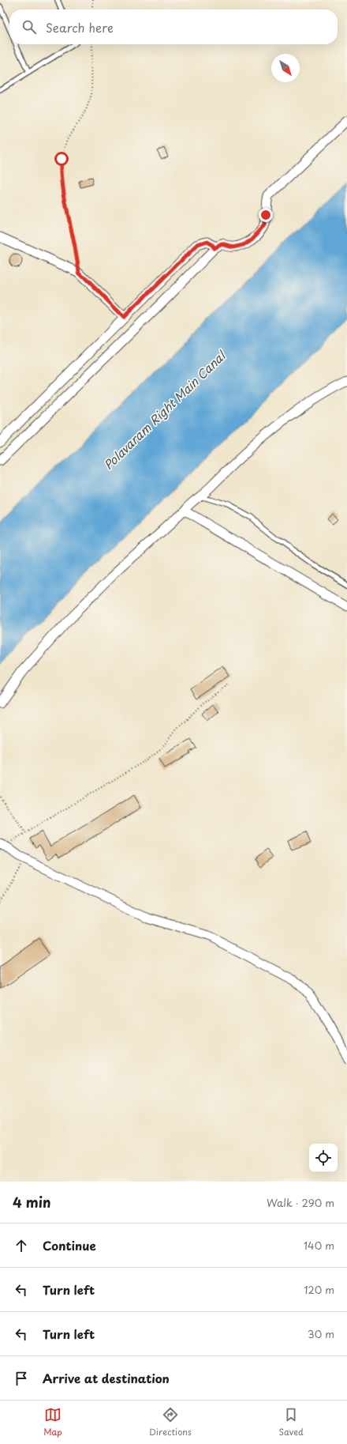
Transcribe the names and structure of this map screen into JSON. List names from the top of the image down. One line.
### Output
{"water":["Polavaram Right Main Canal"],"north":"bottom right","page":{"search":"Search here","heading":["4 min","Walk · 290 m"],"list":[["Continue","140 m"],["Turn left","120 m"],["Turn left","30 m"],"Arrive at destination"],"nav":["Map","Directions","Saved"]}}
